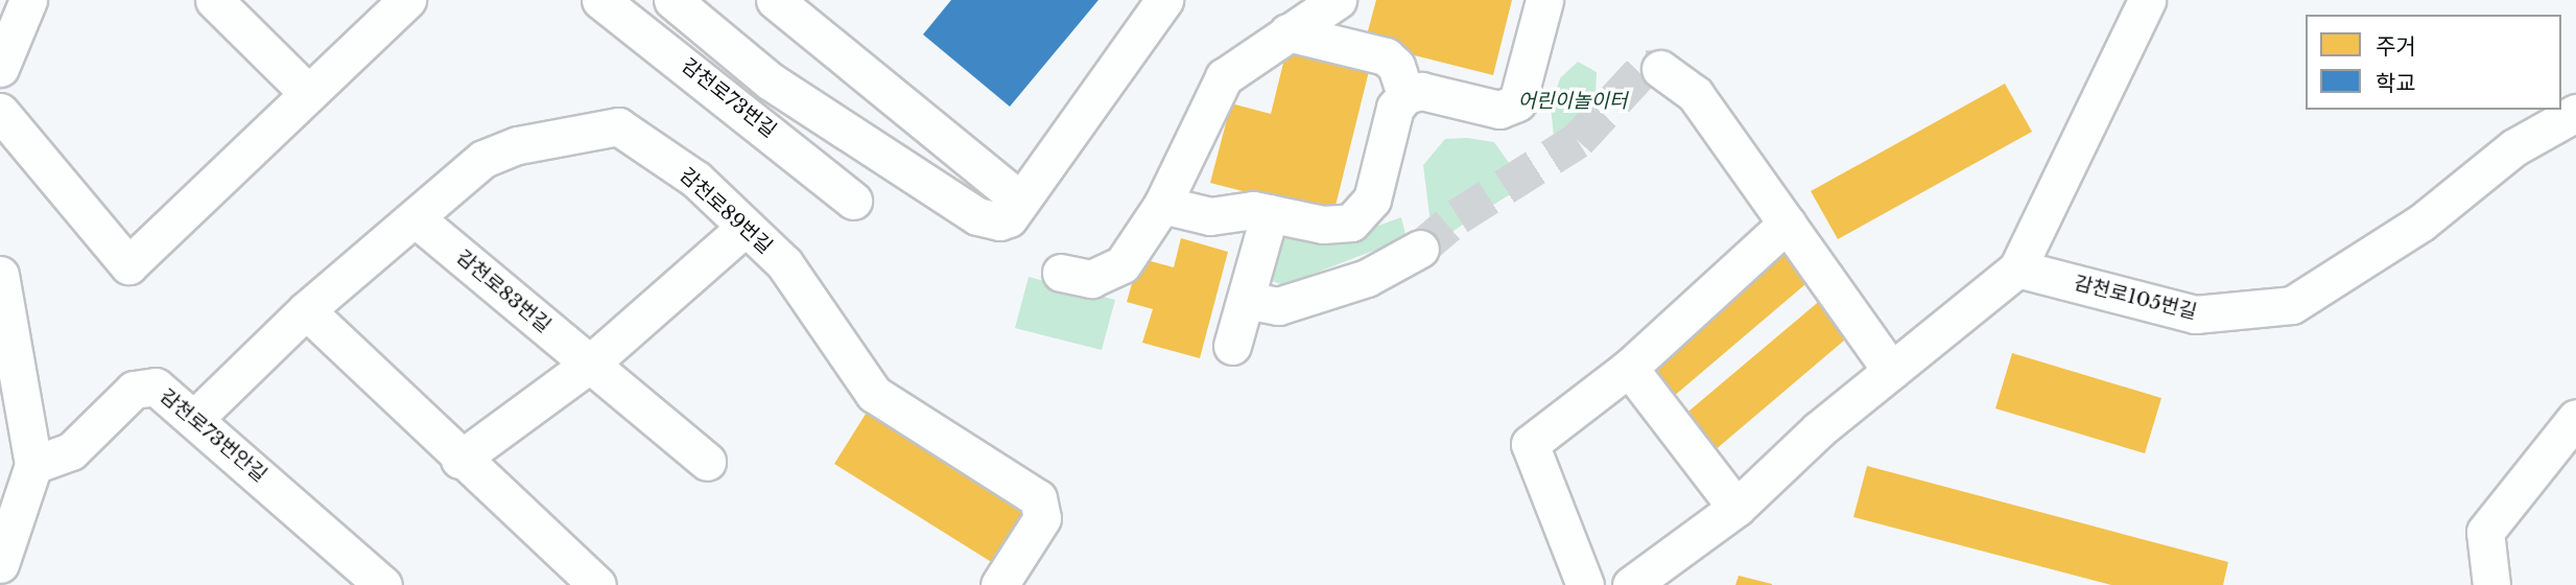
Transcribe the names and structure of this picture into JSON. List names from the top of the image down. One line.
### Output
{"streets":{"street":["감천로73번길","감천로89번길","감천로83번길","감천로105번길","감천로73번안길"]},"crossings":[["감천로89번길","감천로83번길"],["감천로89번길","감천로73번안길"]],"parks":["어린이놀이터"],"legend":["주거","학교"]}
